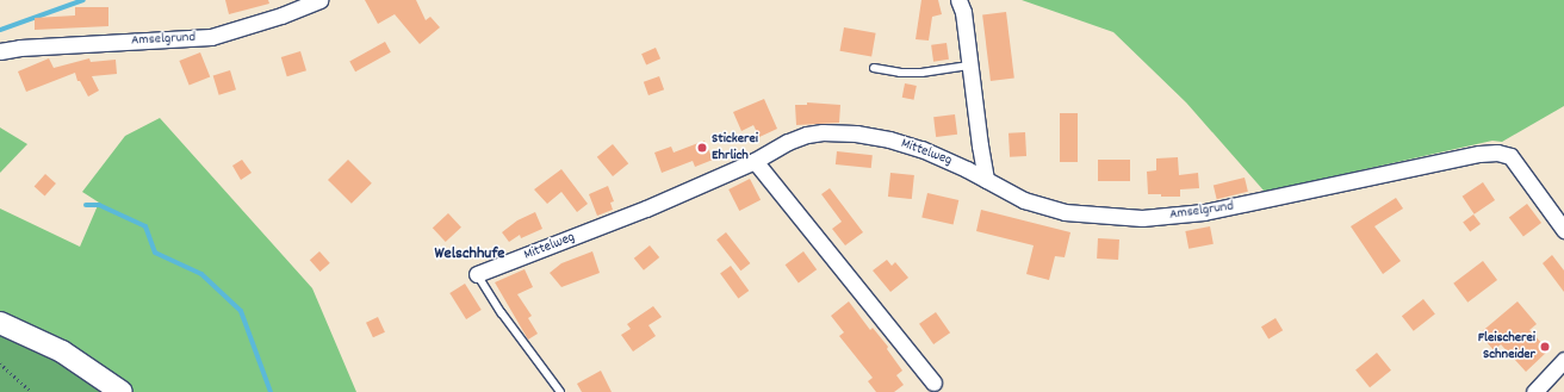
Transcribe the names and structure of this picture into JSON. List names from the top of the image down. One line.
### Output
{"streets":{"street":["Amselgrund","Mittelweg"]},"crossings":[["Amselgrund","Mittelweg"]],"districts":["Welschhufe"],"places":["Stickerei Ehrlich","Fleischerei Schneider"]}
